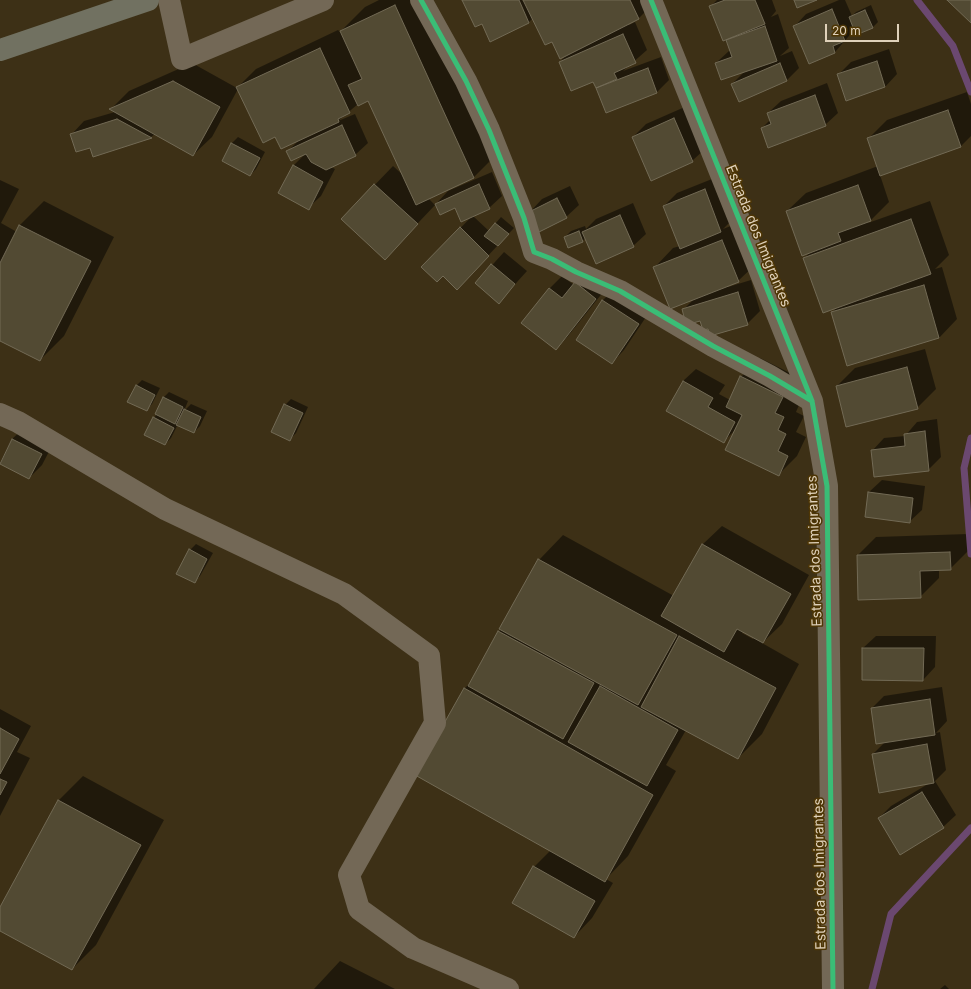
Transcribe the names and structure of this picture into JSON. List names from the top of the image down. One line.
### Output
{"streets":{"street":["Estrada dos Imigrantes"]},"scale_bar":"20 m"}
